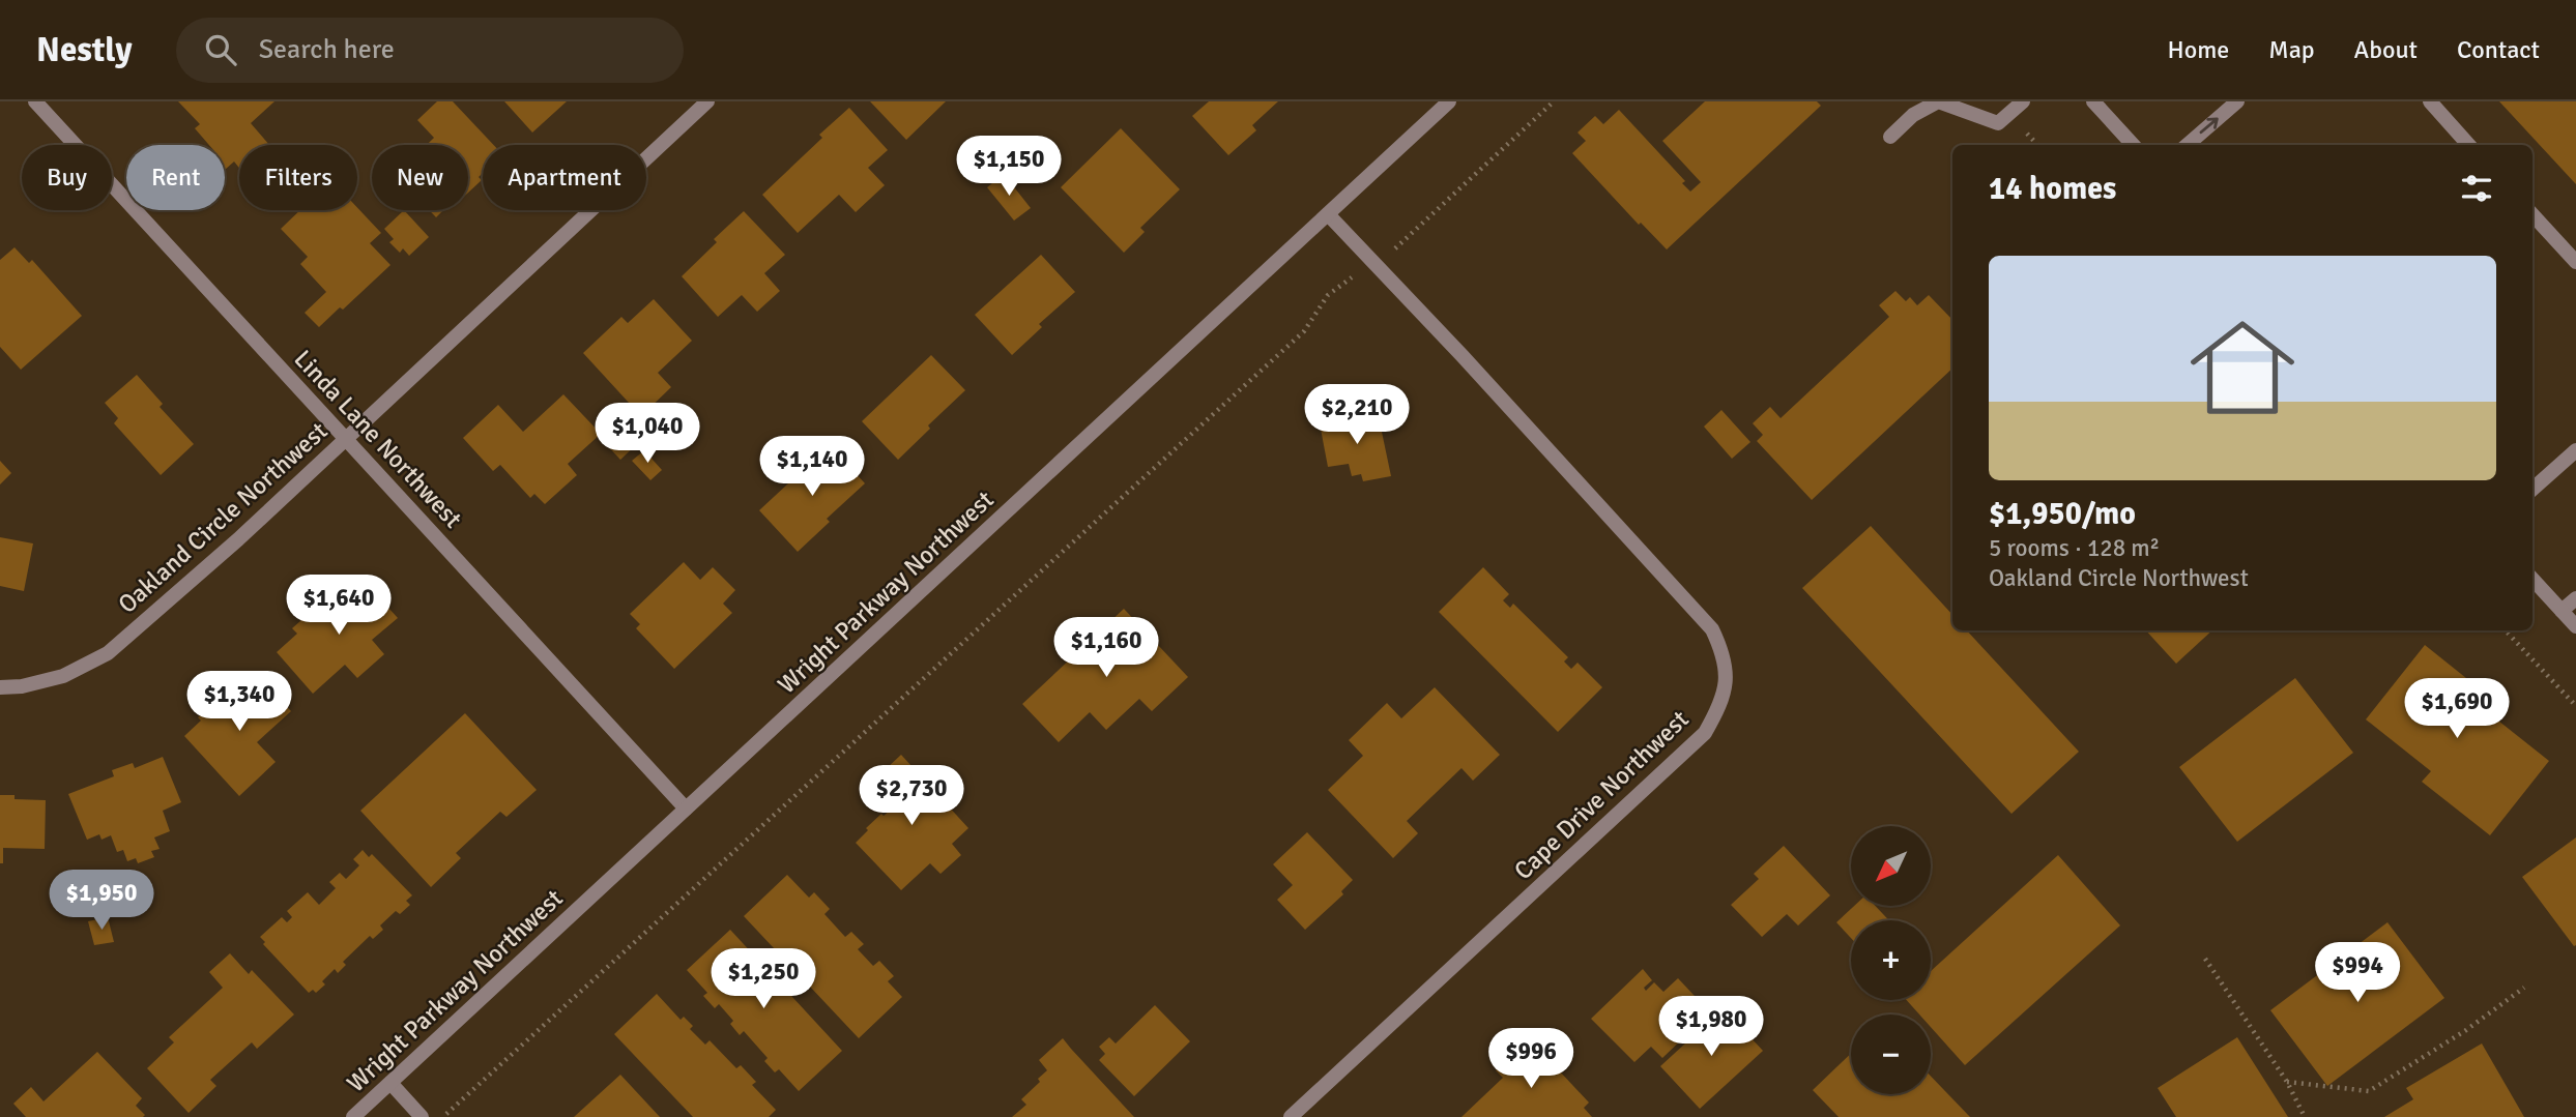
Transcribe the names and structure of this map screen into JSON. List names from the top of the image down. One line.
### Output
{"streets":{"street":["Linda Lane Northwest","Oakland Circle Northwest","Wright Parkway Northwest","Cape Drive Northwest"]},"crossings":[["Linda Lane Northwest","Oakland Circle Northwest"],["Linda Lane Northwest","Wright Parkway Northwest"],["Wright Parkway Northwest","Cape Drive Northwest"]],"north":"bottom left","page":{"header":"Nestly","search":"Search here","nav":["Home","Map","About","Contact"],"price":["$1,150","$2,210","$1,040","$1,140","$1,640","$1,160","$1,340","$1,690","$2,730","$1,950","$994","$1,250","$1,980","$996"],"chip":["Buy","Rent","Filters","New","Apartment"],"heading":"14 homes","list":[{"name":"$1,950/mo","note":"5 rooms · 128 m² · Oakland Circle Northwest"}],"map_buttons":["+","−"]}}
